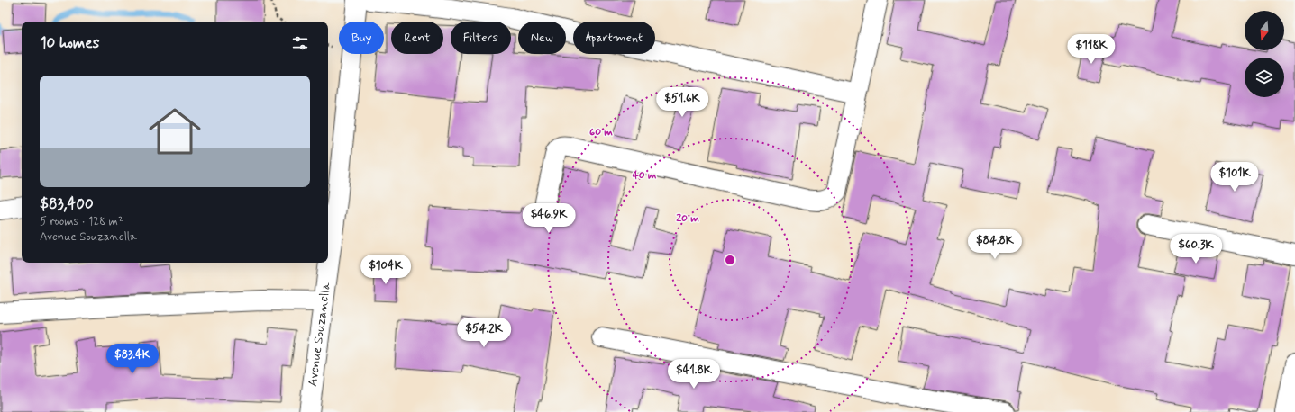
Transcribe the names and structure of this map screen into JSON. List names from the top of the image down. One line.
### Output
{"streets":{"street":["Avenue Souzanella"]},"north":"bottom","page":{"chip":["Buy","Rent","Filters","New","Apartment"],"heading":"10 homes","price":["$118K","$51.6K","$101K","$46.9K","$84.8K","$60.3K","$104K","$54.2K","$83.4K","$41.8K"],"list":[{"name":"$83,400","note":"5 rooms · 128 m² · Avenue Souzanella"}]},"rings":["60 m","40 m","20 m"]}
